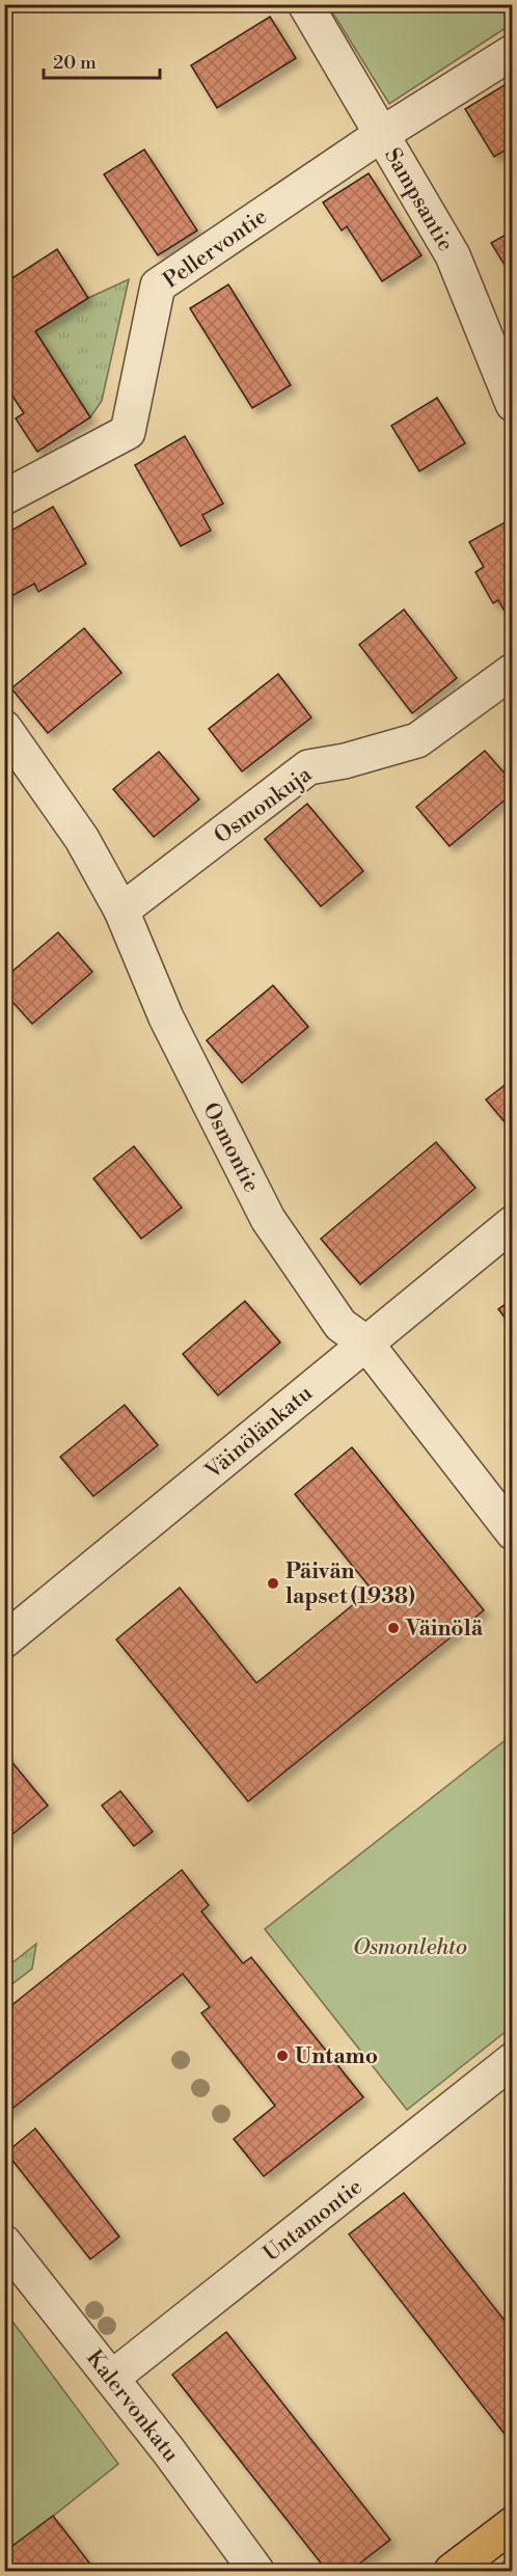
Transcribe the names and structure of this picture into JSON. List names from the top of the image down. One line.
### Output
{"streets":{"street":["Sampsantie","Pellervontie","Osmonkuja","Osmontie","Väinölänkatu","Untamontie","Kalervonkatu"]},"crossings":[["Sampsantie","Pellervontie"],["Osmonkuja","Osmontie"],["Osmontie","Väinölänkatu"],["Untamontie","Kalervonkatu"]],"parks":["Osmonlehto"],"places":["Päivän lapset (1938)","Väinölä","Untamo"],"scale_bar":"20 m"}
